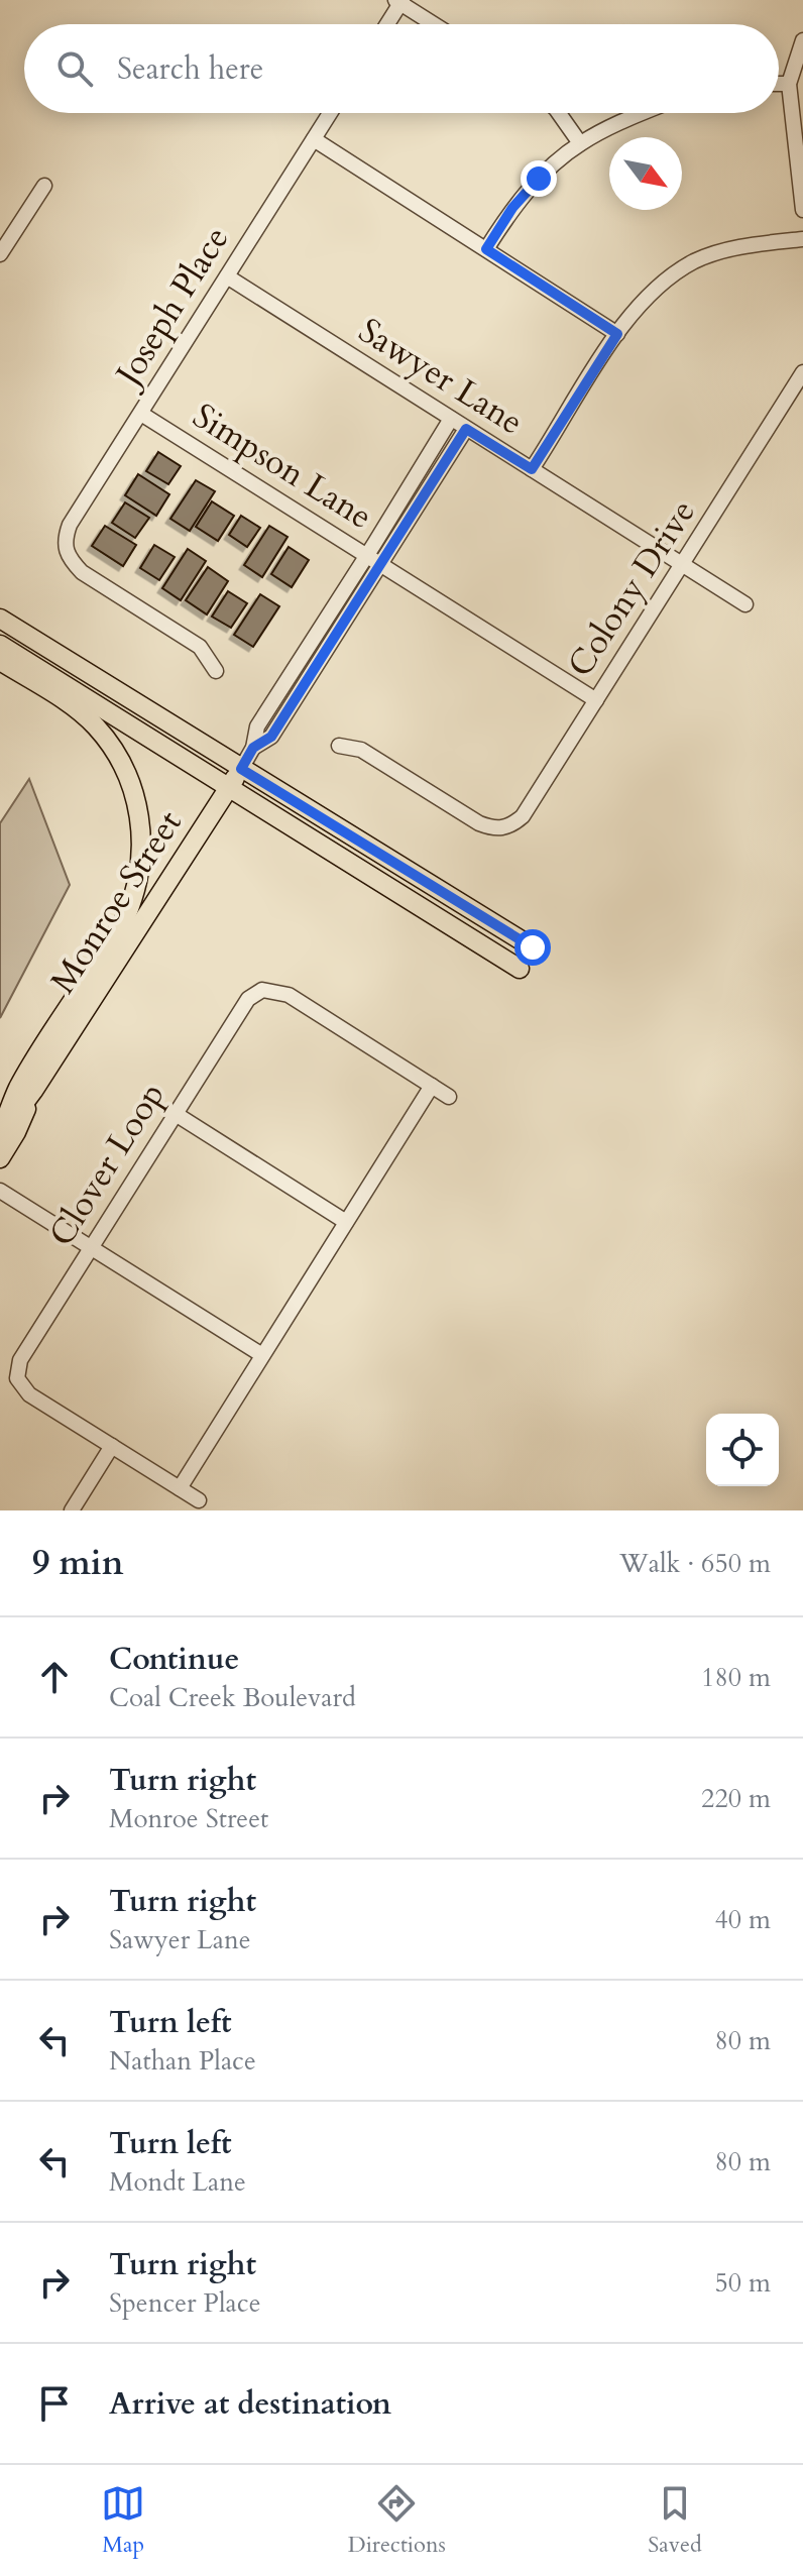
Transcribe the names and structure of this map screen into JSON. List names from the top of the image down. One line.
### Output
{"streets":{"main road":["Monroe Street"],"street":["Joseph Place","Sawyer Lane","Simpson Lane","Colony Drive","Clover Loop"]},"crossings":[["Joseph Place","Sawyer Lane"],["Joseph Place","Simpson Lane"],["Sawyer Lane","Colony Drive"],["Sawyer Lane","Monroe Street"],["Simpson Lane","Colony Drive"],["Simpson Lane","Monroe Street"]],"north":"bottom right","page":{"search":"Search here","heading":["9 min","Walk · 650 m"],"list":[["Continue","Coal Creek Boulevard","180 m"],["Turn right","Monroe Street","220 m"],["Turn right","Sawyer Lane","40 m"],["Turn left","Nathan Place","80 m"],["Turn left","Mondt Lane","80 m"],["Turn right","Spencer Place","50 m"],"Arrive at destination"],"nav":["Map","Directions","Saved"]}}
